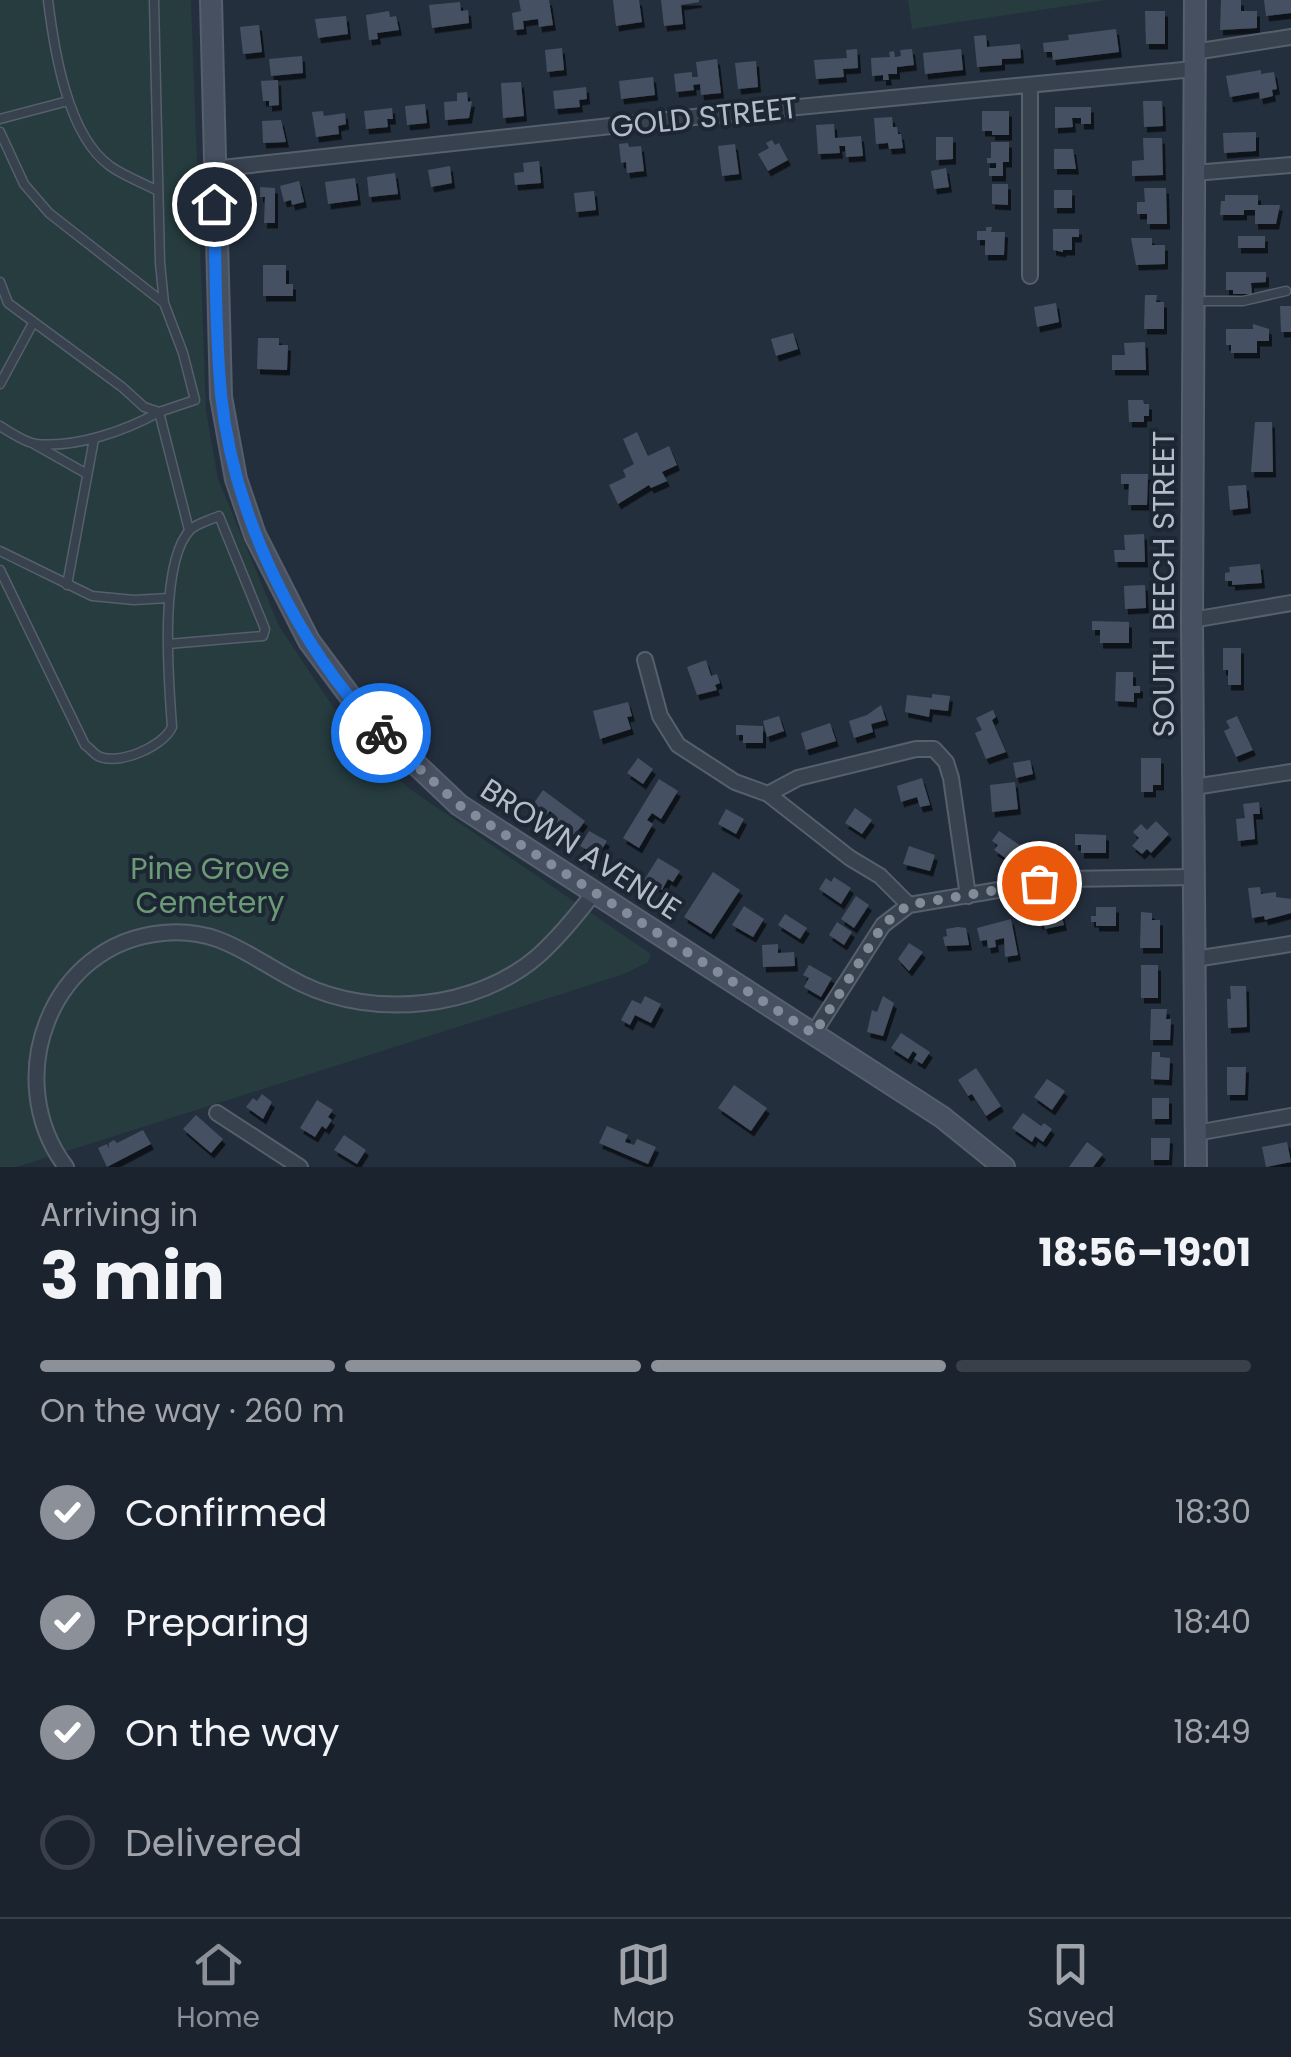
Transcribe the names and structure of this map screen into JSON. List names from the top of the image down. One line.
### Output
{"streets":{"main road":["SOUTH BEECH STREET","BROWN AVENUE"],"street":["GOLD STREET"]},"crossings":[["GOLD STREET","SOUTH BEECH STREET"],["GOLD STREET","BROWN AVENUE"]],"parks":["Pine Grove Cemetery"],"page":{"heading":["3 min","Arriving in","18:56–19:01"],"bar":"On the way · 260 m","list":[["Confirmed","18:30"],["Preparing","18:40"],["On the way","18:49"],"Delivered"],"tabs":["Home","Map","Saved"]}}
